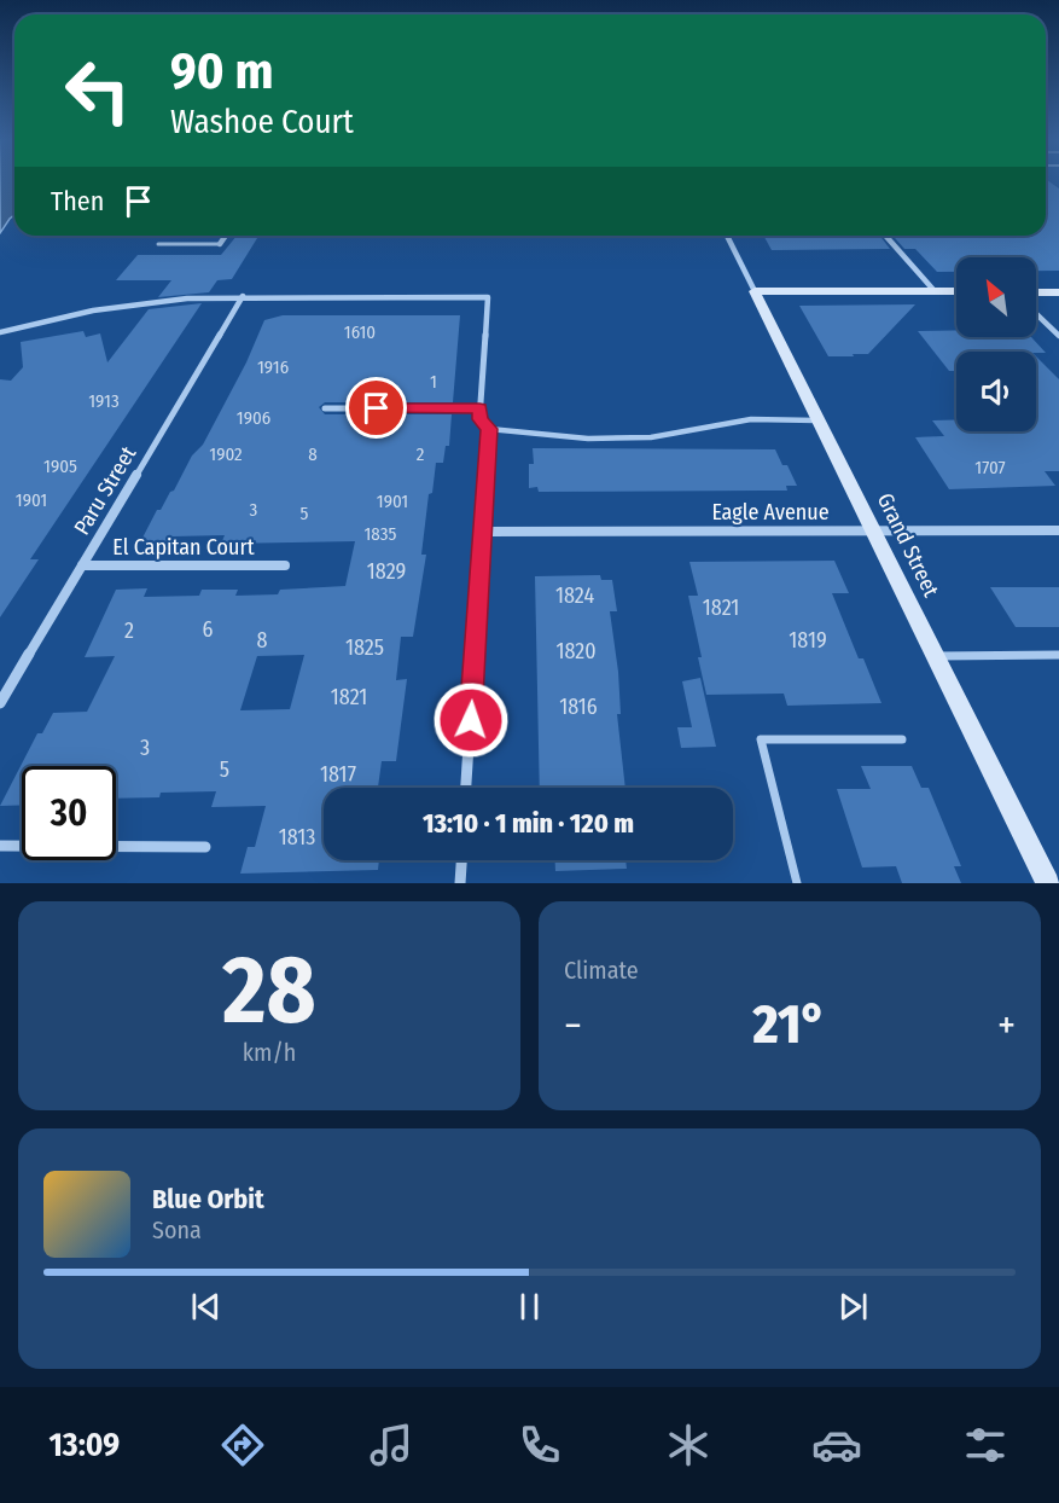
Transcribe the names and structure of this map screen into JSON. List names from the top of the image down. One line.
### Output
{"streets":{"street":["Paru Street","Eagle Avenue","Grand Street","El Capitan Court"]},"crossings":[["Paru Street","El Capitan Court"],["Eagle Avenue","Grand Street"]],"house_numbers":["1610","1916","1","1913","1906","1902","8","2","1905","1707","1901","1901","3","5","1835","1829","1824","1821","6","2","8","1819","1825","1820","1821","1816","3","5","1817","1813"],"north":"top left","page":{"turn":["90 m","Washoe Court"],"then":"Then","limit":"30","trip":"13:10 · 1 min · 120 m","tile":[["28","km/h"],"Climate"],"heat":["−","21°","+"],"song":["Blue Orbit","Sona"],"tabs":"13:09"}}
